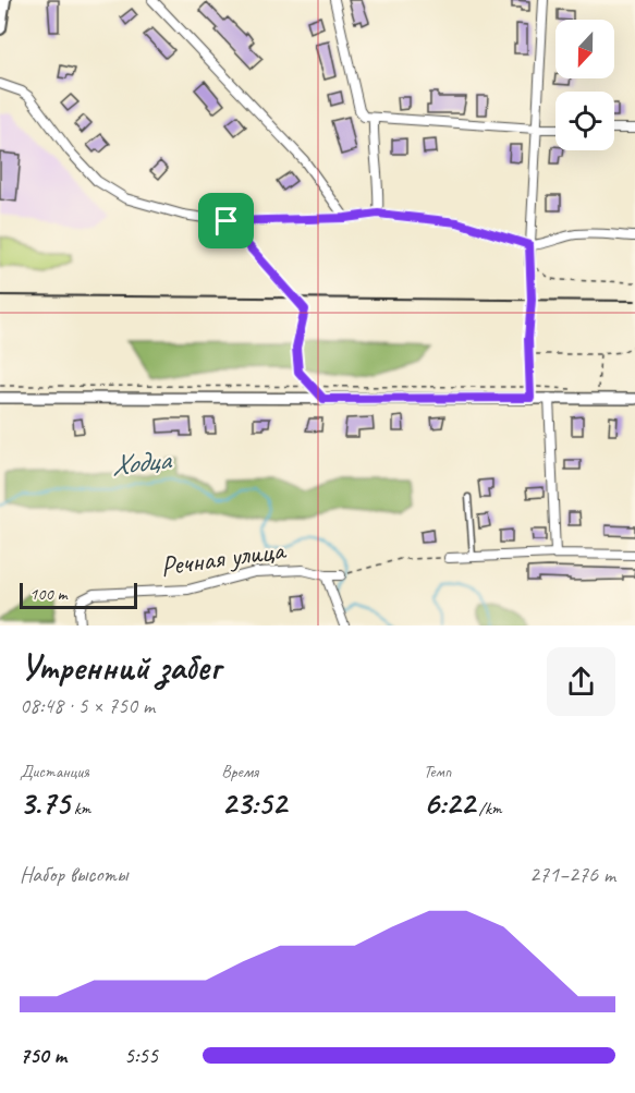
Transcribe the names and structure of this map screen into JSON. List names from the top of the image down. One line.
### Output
{"streets":{"street":["Речная улица"]},"water":["Ходца"],"scale_bar":"100 m","north":"bottom","page":{"scale":"100 m","heading":["Утренний забег","08:48 · 5 × 750 m"],"stats":[["Дистанция","3.75 km"],["Время","23:52"],["Темп","6:22 /km"]],"chart":["Набор высоты","271–276 m"],"list":[{"name":"750 m","note":"5:55"}]}}
